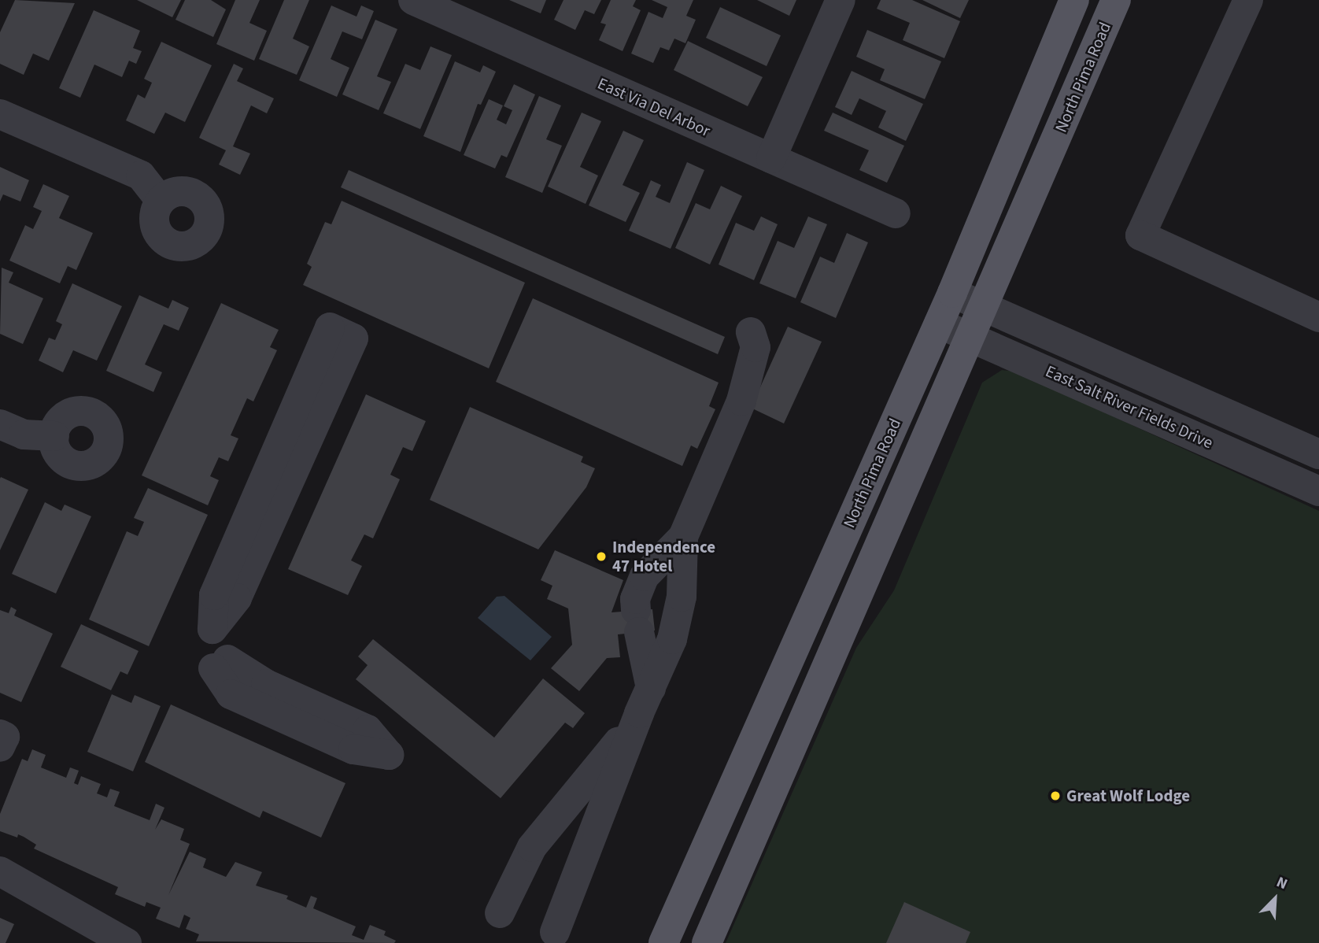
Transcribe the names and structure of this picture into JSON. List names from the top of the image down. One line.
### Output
{"streets":{"main road":["North Pima Road"],"street":["East Via Del Arbor","East Salt River Fields Drive"]},"crossings":[["North Pima Road","East Salt River Fields Drive"]],"places":["Independence 47 Hotel","Great Wolf Lodge"],"north":"top right"}
